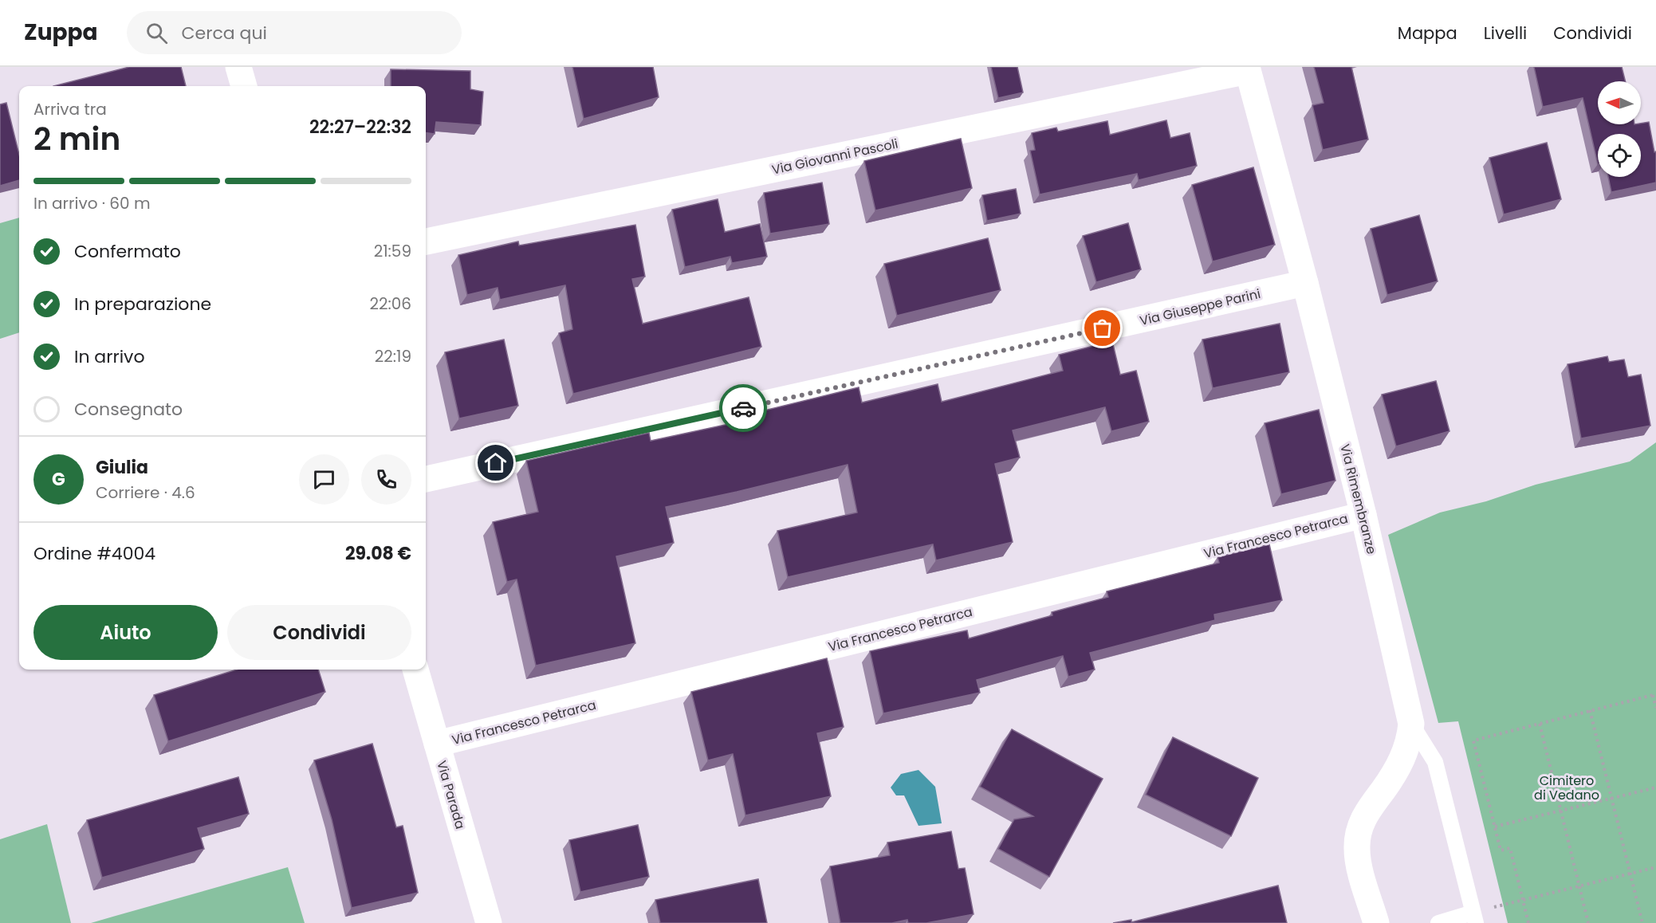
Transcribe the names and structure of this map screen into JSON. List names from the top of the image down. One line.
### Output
{"streets":{"street":["Via Giovanni Pascoli","Via Giuseppe Parini","Via Rimembranze","Via Francesco Petrarca","Via Parada"]},"crossings":[["Via Giovanni Pascoli","Via Rimembranze"],["Via Giuseppe Parini","Via Rimembranze"],["Via Rimembranze","Via Francesco Petrarca"],["Via Francesco Petrarca","Via Parada"]],"parks":["Cimitero di Vedano"],"north":"left","page":{"header":"Zuppa","search":"Cerca qui","nav":["Mappa","Livelli","Condividi"],"heading":["2 min","Arriva tra","22:27–22:32"],"panel":["Giulia","Corriere · 4.6","Ordine #4004","29.08 €"],"bar":"In arrivo · 60 m","list":[["Confermato","21:59"],["In preparazione","22:06"],["In arrivo","22:19"],"Consegnato"],"round":"G","buttons":["Aiuto","Condividi"]}}
